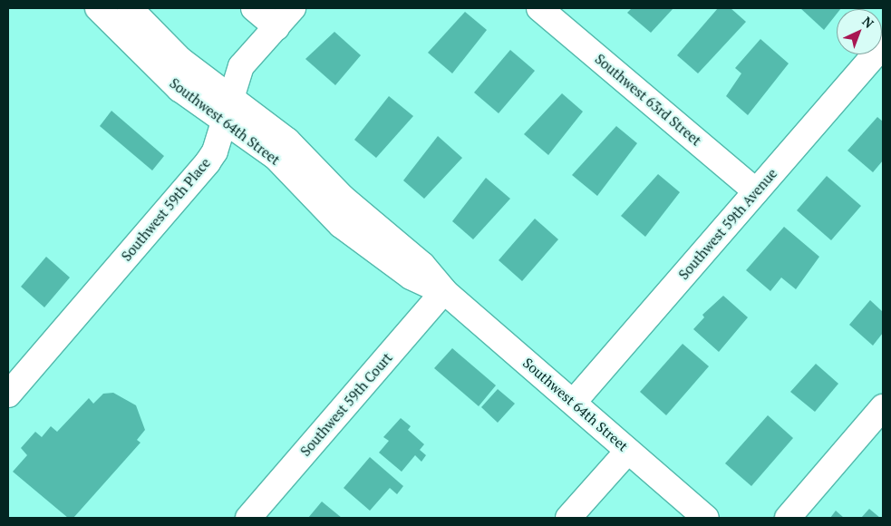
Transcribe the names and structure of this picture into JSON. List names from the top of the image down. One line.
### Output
{"streets":{"street":["Southwest 63rd Street","Southwest 64th Street","Southwest 59th Place","Southwest 59th Avenue","Southwest 59th Court"]},"crossings":[["Southwest 63rd Street","Southwest 59th Avenue"],["Southwest 64th Street","Southwest 59th Place"],["Southwest 64th Street","Southwest 59th Avenue"],["Southwest 64th Street","Southwest 59th Court"]],"north":"top right"}
